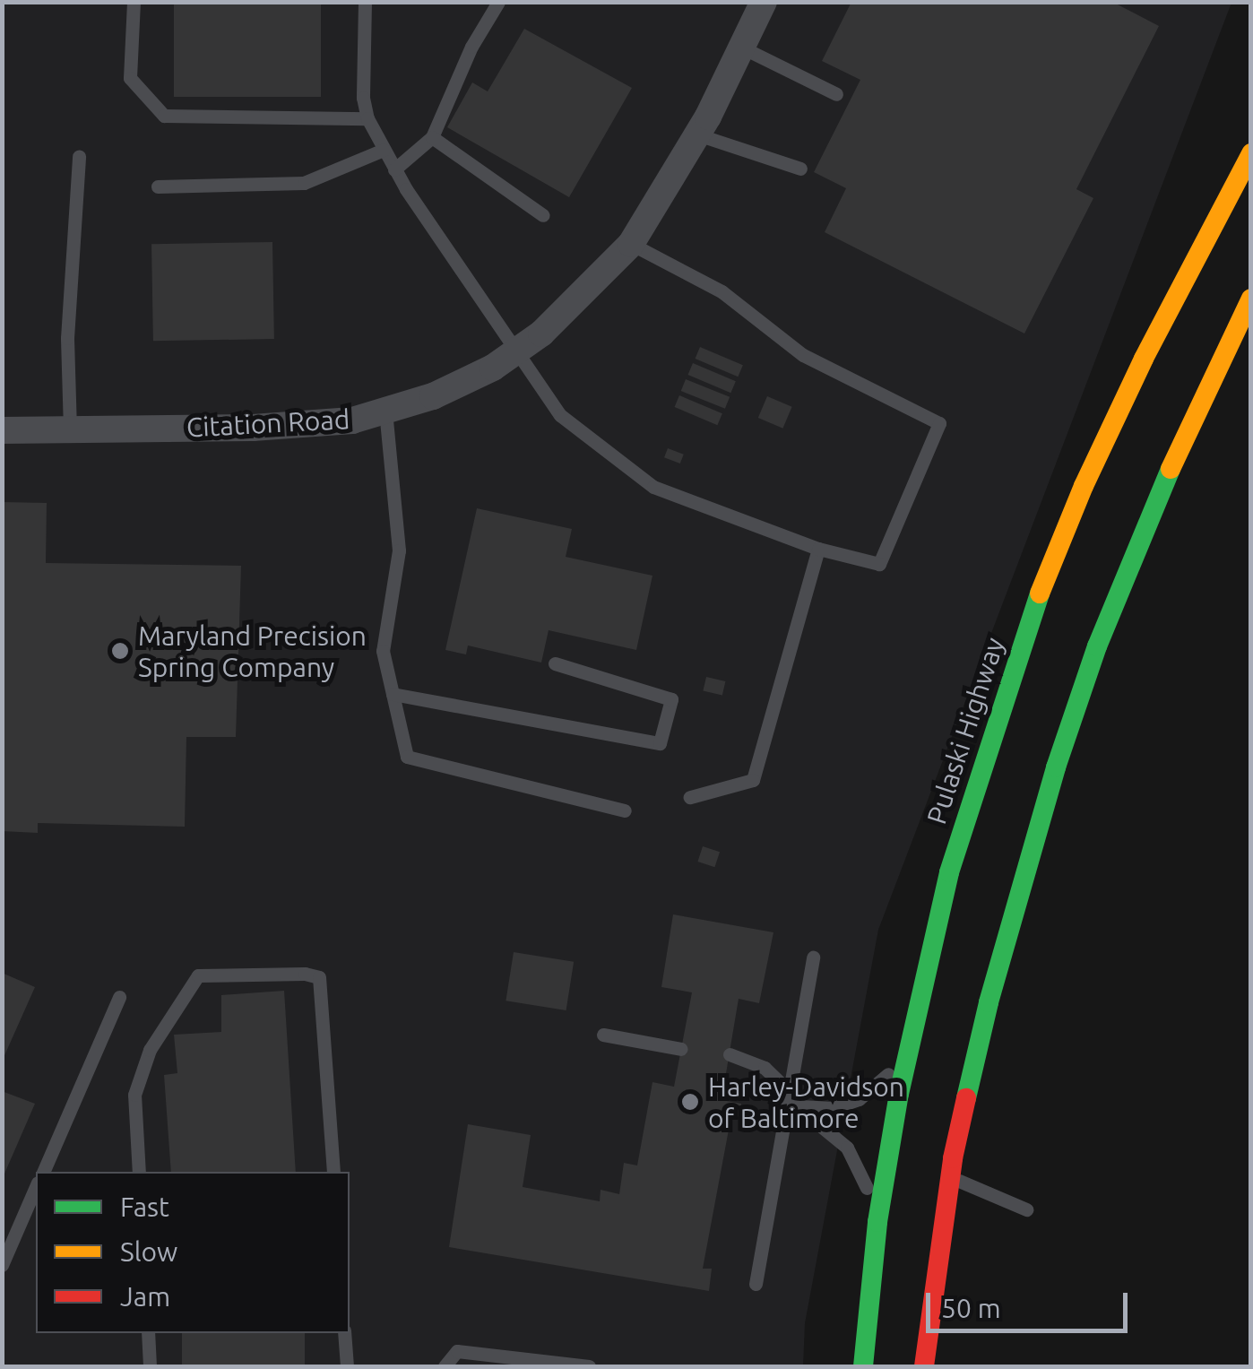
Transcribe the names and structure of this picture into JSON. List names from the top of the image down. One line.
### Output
{"streets":{"highway":["Pulaski Highway"],"street":["Citation Road"]},"places":["Maryland Precision Spring Company","Harley-Davidson of Baltimore"],"legend":["Fast","Slow","Jam"],"scale_bar":"50 m"}
